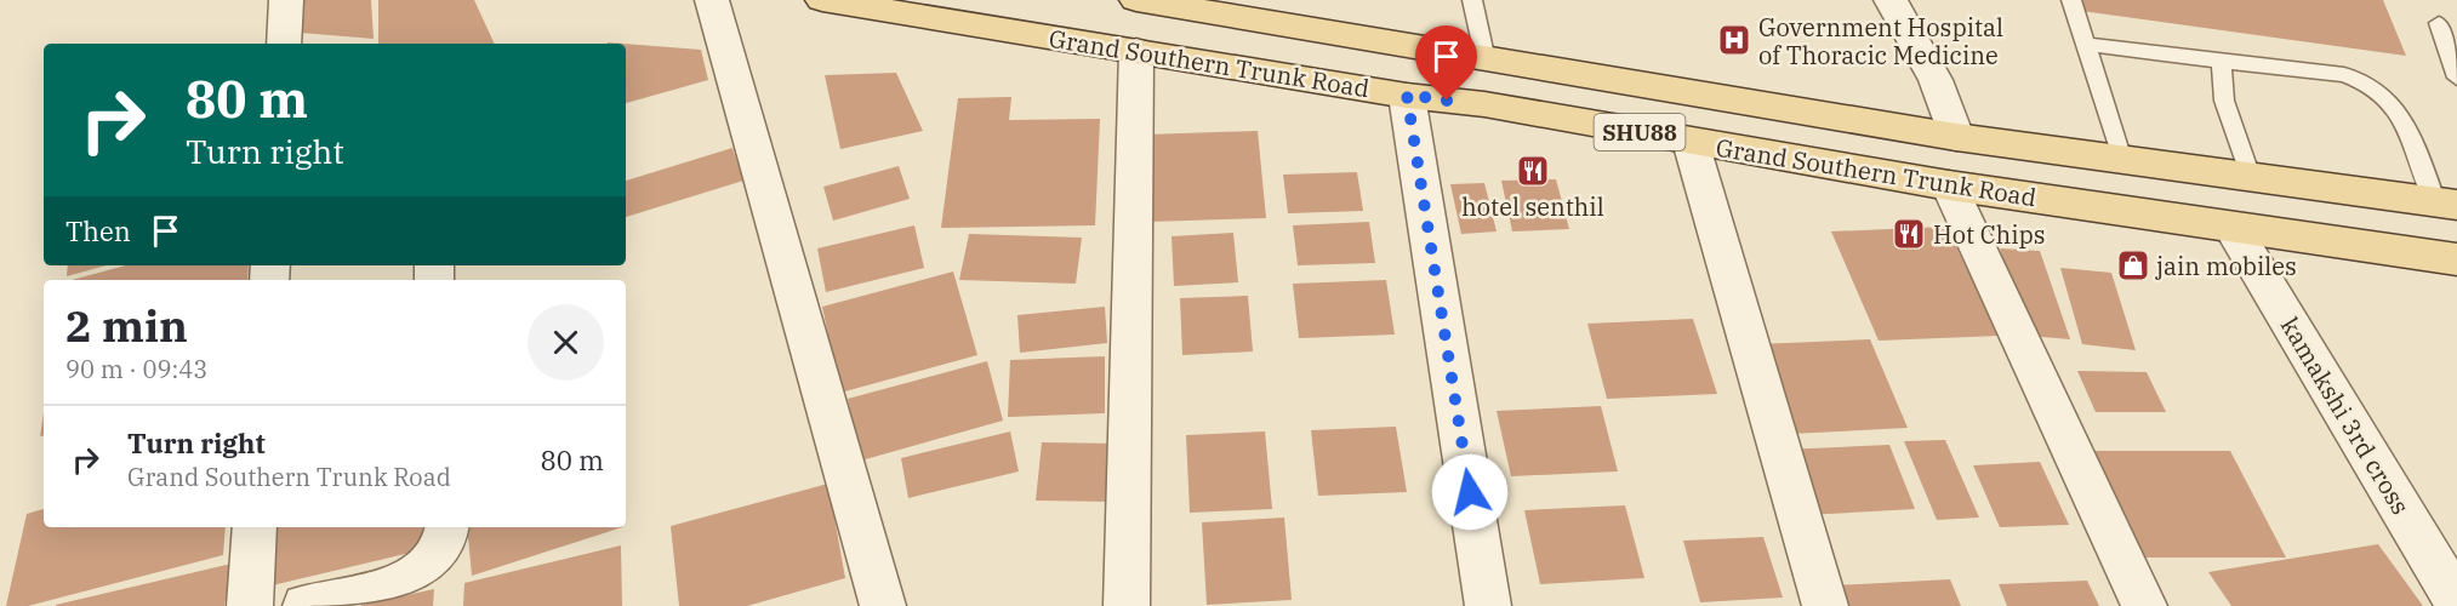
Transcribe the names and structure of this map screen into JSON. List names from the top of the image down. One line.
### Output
{"streets":{"main road":["Grand Southern Trunk Road","SHU88"],"street":["kamakshi 3rd cross"]},"crossings":[["Grand Southern Trunk Road","kamakshi 3rd cross"]],"places":{"hospital":["Government Hospital of Thoracic Medicine"],"restaurant":["hotel senthil","Hot Chips"],"shop":["jain mobiles"]},"page":{"turn":["80 m","Turn right"],"then":"Then","heading":["2 min","90 m · 09:43"],"list":[{"name":"Turn right","note":"Grand Southern Trunk Road","value":"80 m"}]}}
